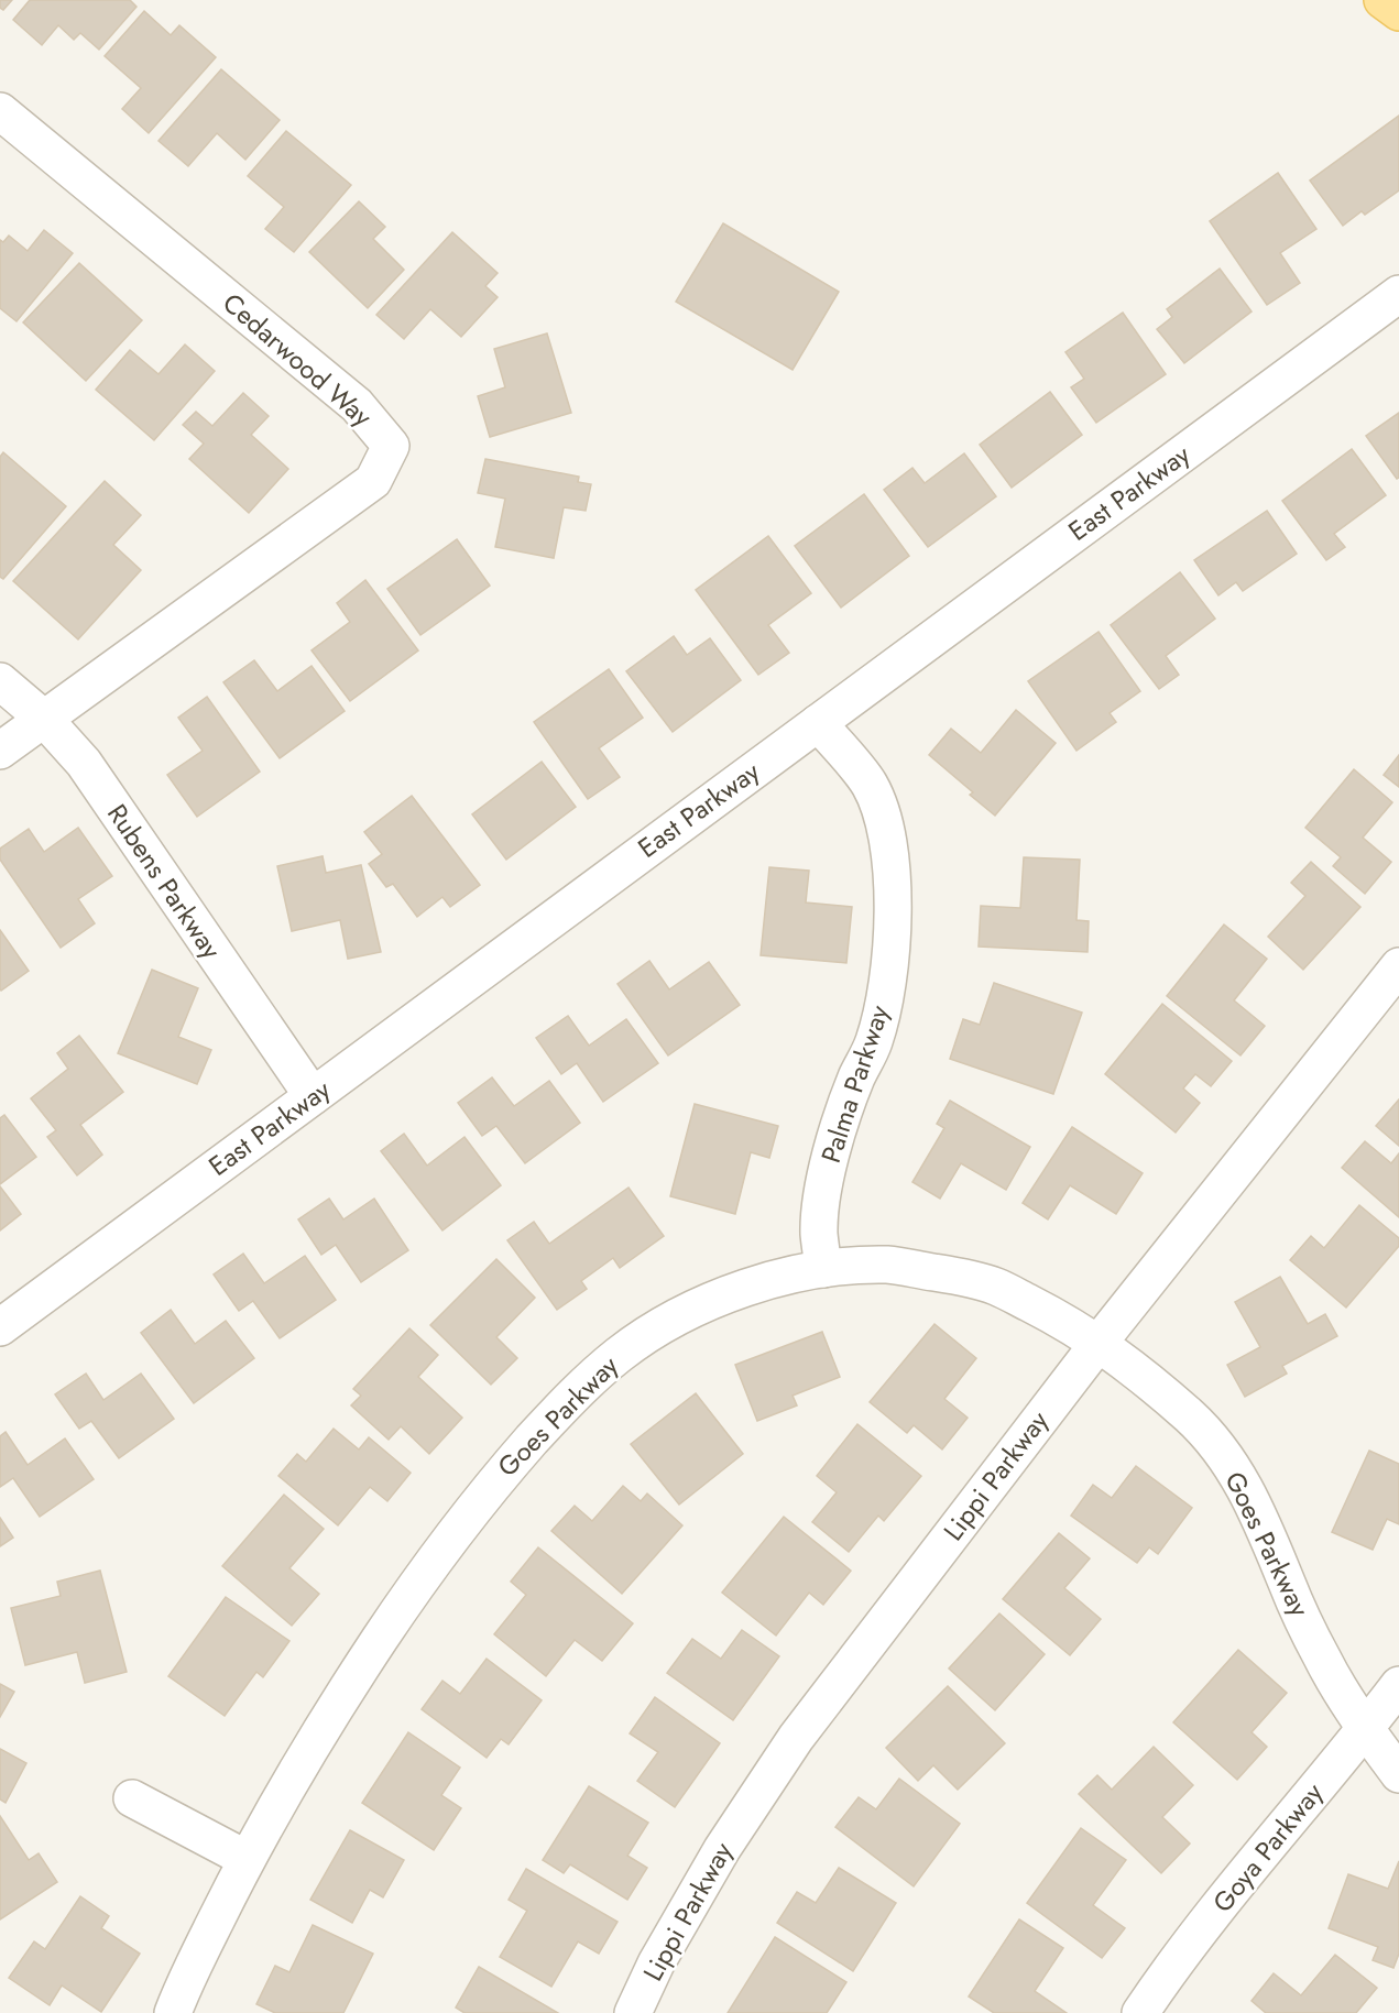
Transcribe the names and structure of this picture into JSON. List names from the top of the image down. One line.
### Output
{"streets":{"street":["Cedarwood Way","East Parkway","Rubens Parkway","Palma Parkway","Goes Parkway","Lippi Parkway","Goya Parkway"]},"crossings":[["Cedarwood Way","Rubens Parkway"],["East Parkway","Rubens Parkway"],["East Parkway","Palma Parkway"],["Palma Parkway","Goes Parkway"],["Goes Parkway","Lippi Parkway"],["Goes Parkway","Goya Parkway"]]}
